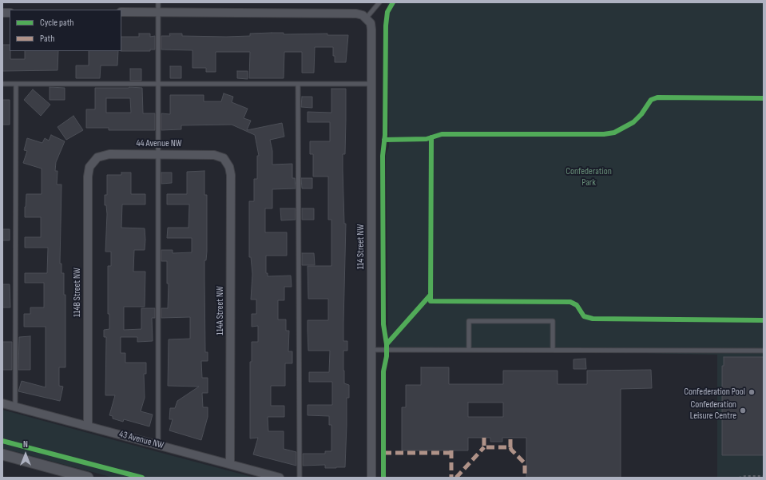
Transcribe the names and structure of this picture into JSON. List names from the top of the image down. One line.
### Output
{"streets":{"street":["44 Avenue NW","114 Street NW","114B Street NW","114A Street NW","43 Avenue NW"]},"crossings":[["44 Avenue NW","114B Street NW"],["44 Avenue NW","114A Street NW"],["114B Street NW","43 Avenue NW"],["114A Street NW","43 Avenue NW"]],"parks":["Confederation Park"],"places":["Confederation Pool","Confederation Leisure Centre"],"legend":["Cycle path","Path"],"north":"top"}
